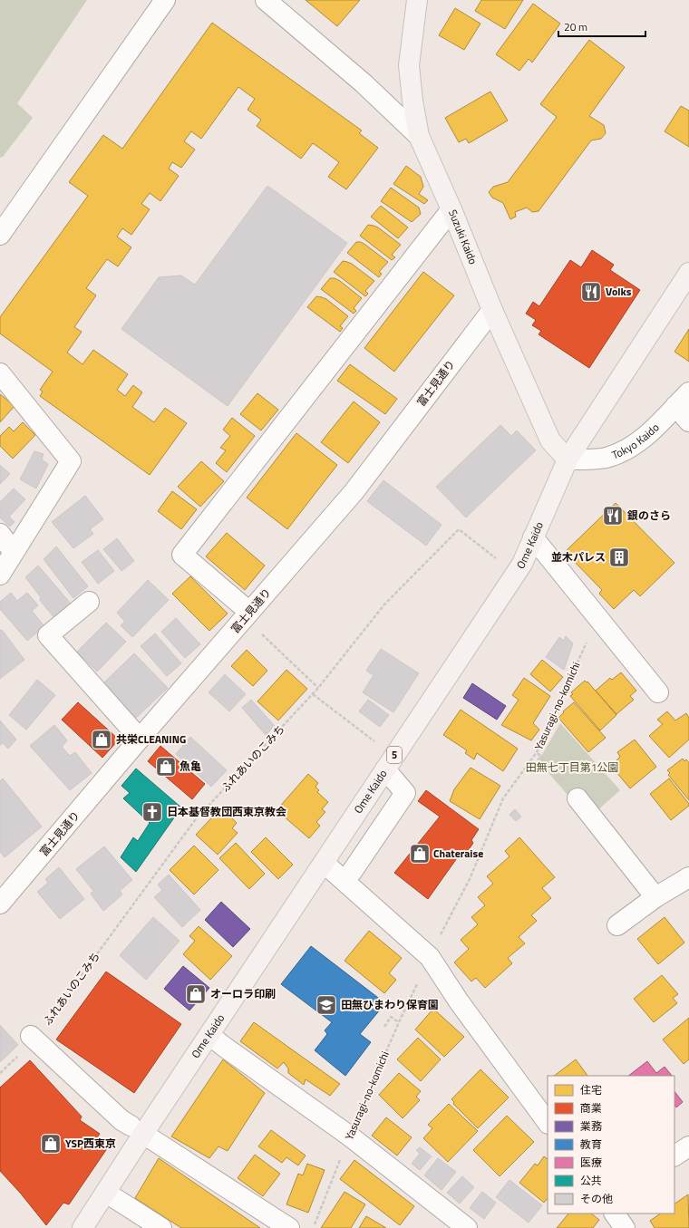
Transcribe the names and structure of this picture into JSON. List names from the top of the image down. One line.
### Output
{"streets":{"main road":["Suzuki Kaido","Ome Kaido","5"],"street":["富士見通り","Tokyo Kaido"],"path":["Yasuragi-no-komichi","ふれあいのこみち"]},"crossings":[["Suzuki Kaido","富士見通り"],["Suzuki Kaido","Tokyo Kaido"],["Suzuki Kaido","Ome Kaido"],["Tokyo Kaido","Ome Kaido"]],"parks":["田無七丁目第1公園"],"places":{"restaurant":["Volks","銀のさら"],"building":["並木パレス"],"shop":["共栄CLEANING","魚亀","Chateraise","オーロラ印刷","YSP西東京"],"church":["日本基督教団西東京教会"],"school or university":["田無ひまわり保育園"]},"legend":["住宅","商業","業務","教育","医療","公共","その他"],"scale_bar":"20 m"}
